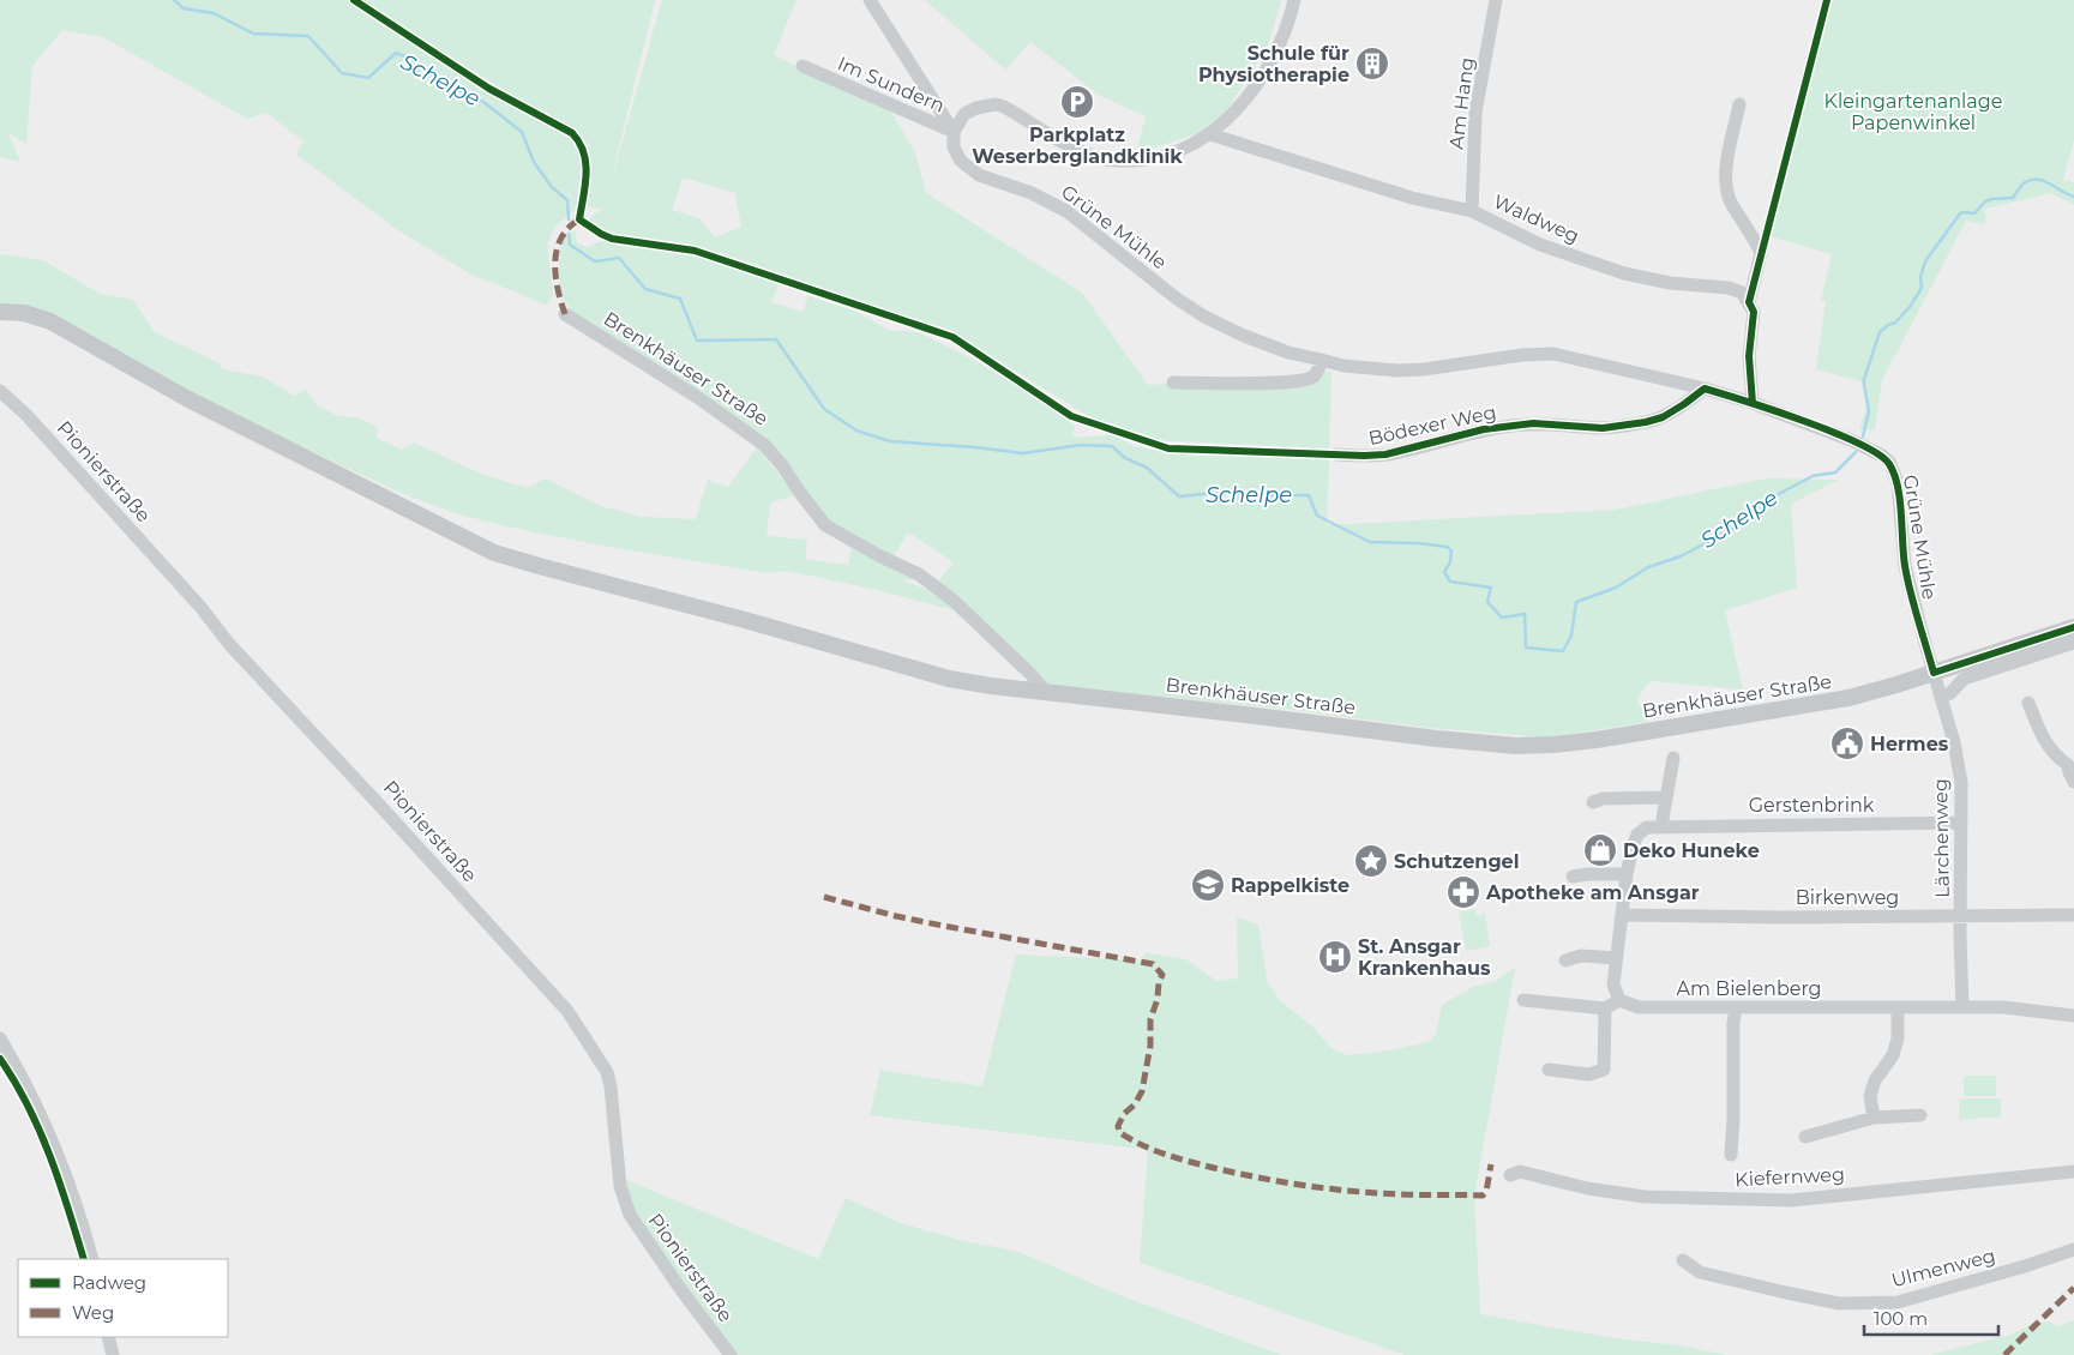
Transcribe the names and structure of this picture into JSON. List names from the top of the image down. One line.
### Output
{"streets":{"main road":["Brenkhäuser Straße"],"street":["Im Sundern","Am Hang","Waldweg","Grüne Mühle","Bödexer Weg","Pionierstraße","Gerstenbrink","Lärchenweg","Birkenweg","Am Bielenberg","Kiefernweg","Ulmenweg"]},"crossings":[["Im Sundern","Grüne Mühle"],["Am Hang","Waldweg"],["Grüne Mühle","Brenkhäuser Straße"],["Grüne Mühle","Bödexer Weg"],["Grüne Mühle","Lärchenweg"],["Brenkhäuser Straße","Lärchenweg"],["Gerstenbrink","Lärchenweg"],["Gerstenbrink","Birkenweg"],["Gerstenbrink","Am Bielenberg"],["Lärchenweg","Birkenweg"],["Lärchenweg","Am Bielenberg"]],"water":["Schelpe"],"parks":["Kleingartenanlage Papenwinkel"],"places":{"building":["Schule für Physiotherapie"],"parking":["Parkplatz Weserberglandklinik"],"public building":["Hermes"],"shop":["Deko Huneke"],"place":["Schutzengel"],"school or university":["Rappelkiste"],"pharmacy":["Apotheke am Ansgar"],"hospital":["St. Ansgar Krankenhaus"]},"legend":["Radweg","Weg"],"scale_bar":"100 m"}
